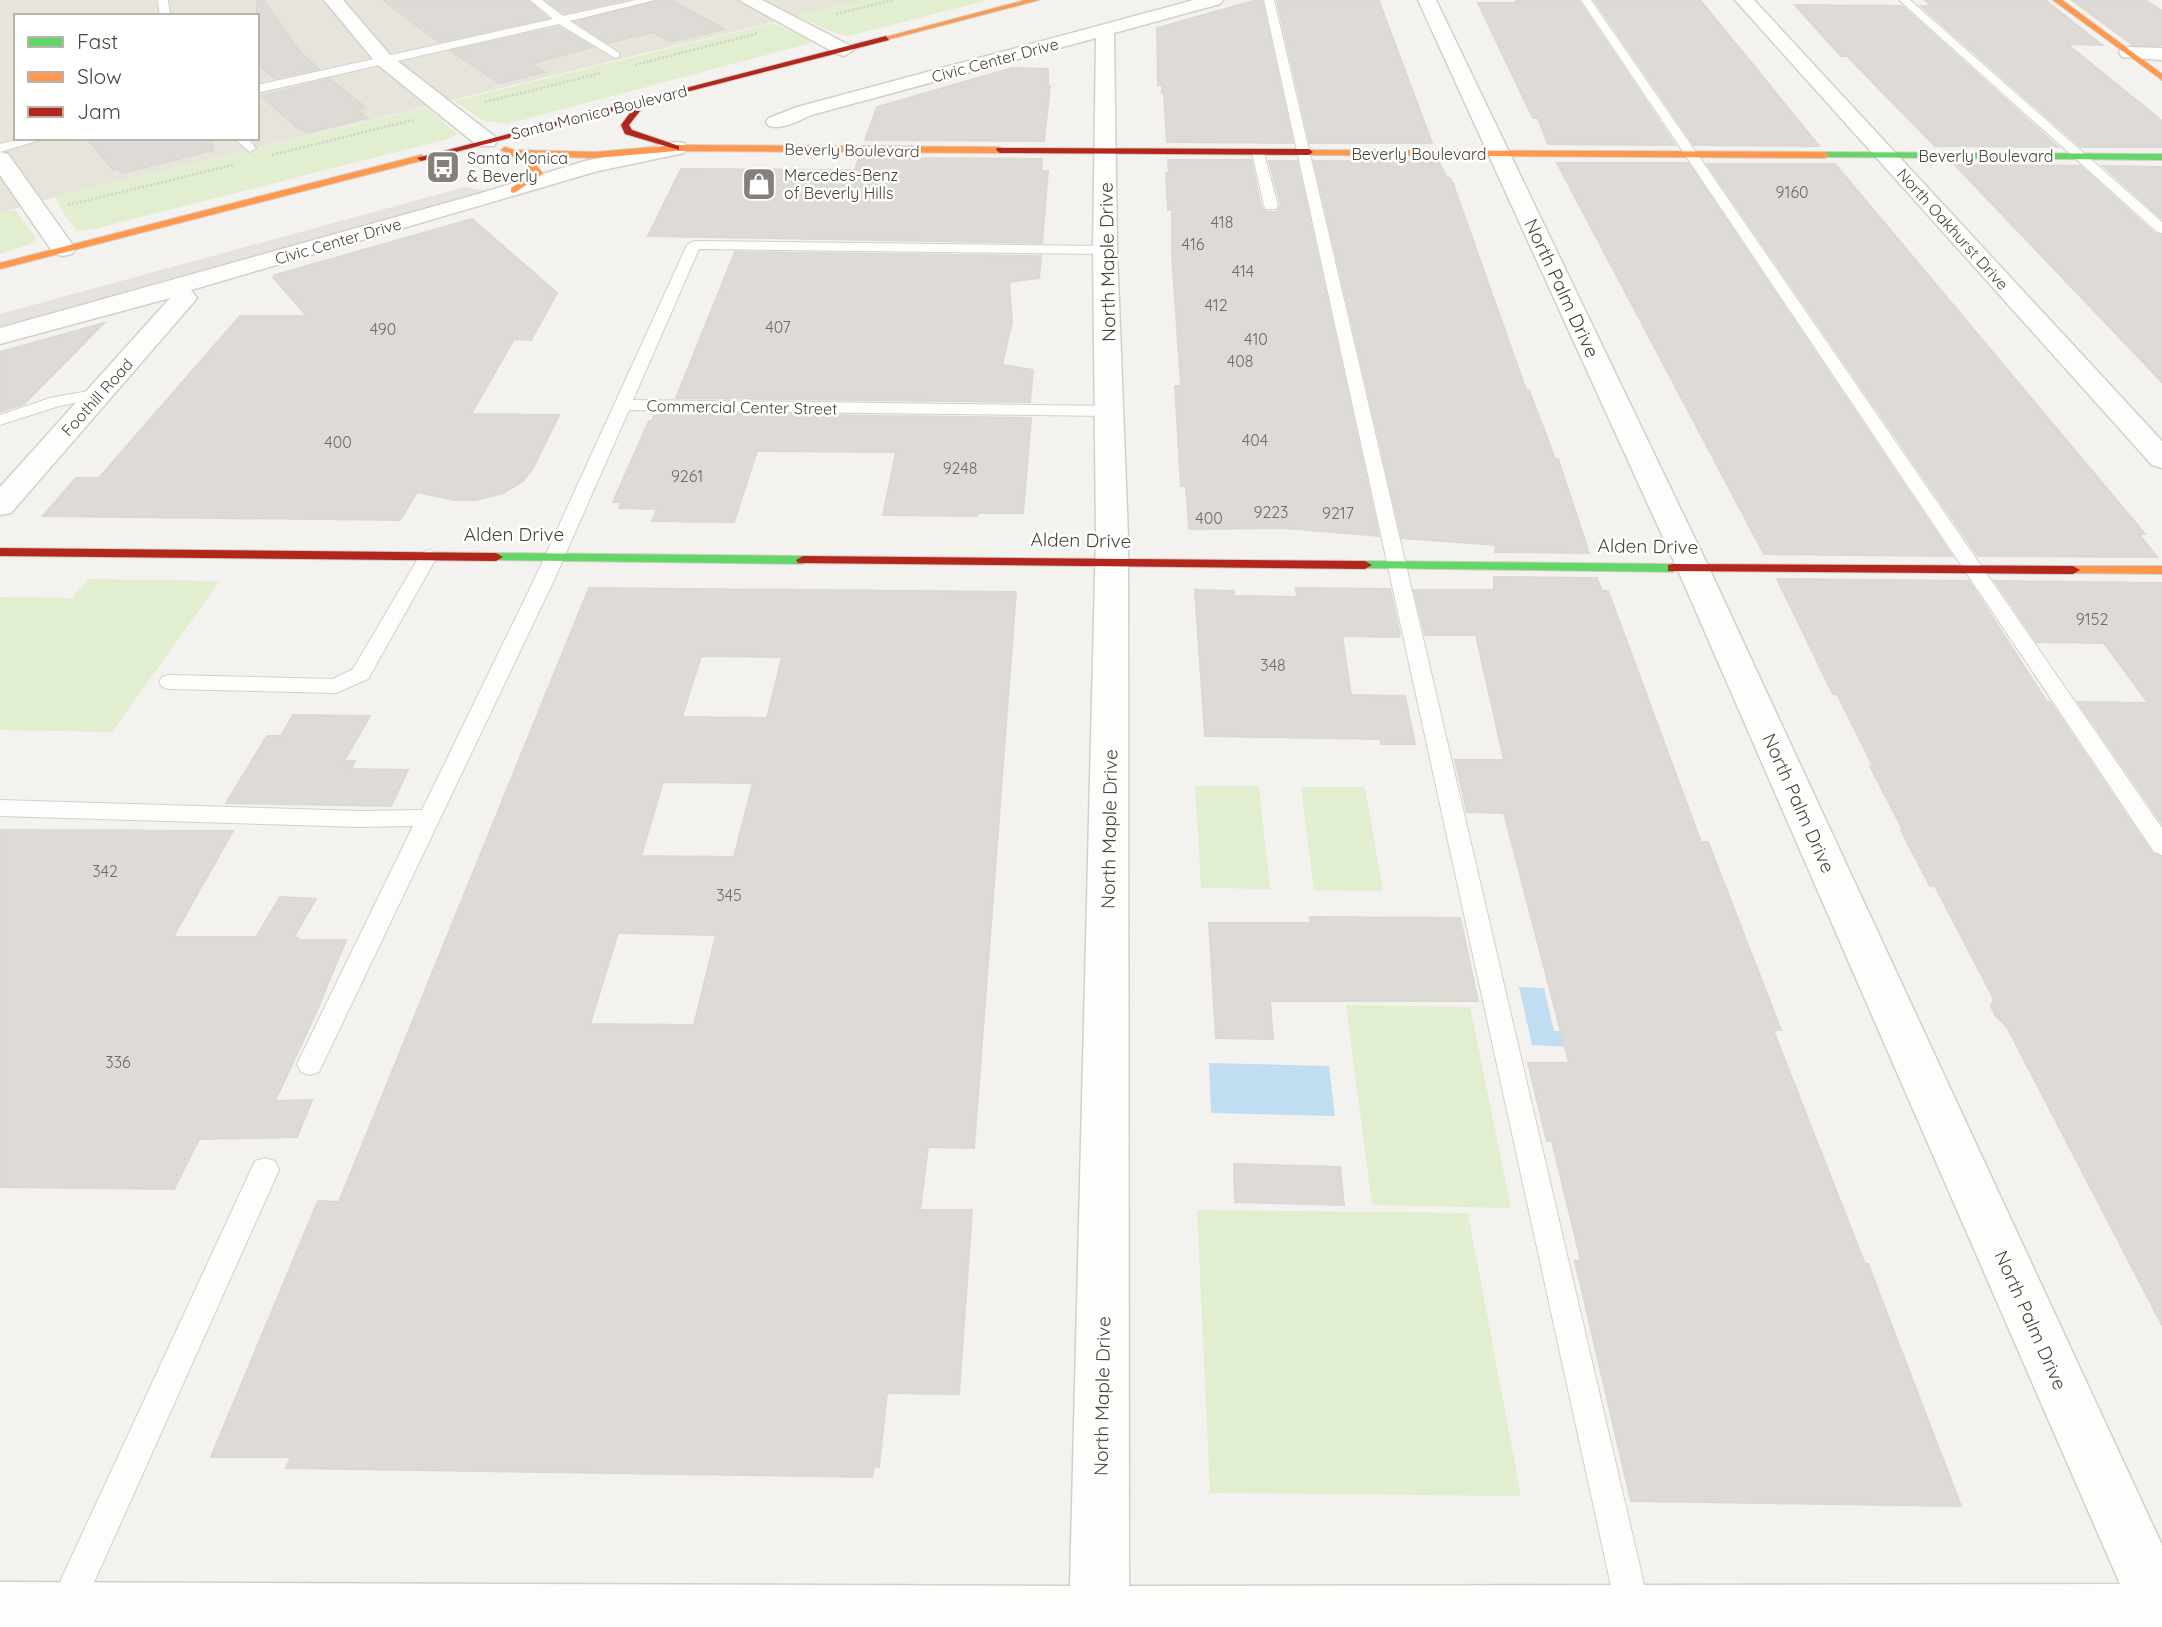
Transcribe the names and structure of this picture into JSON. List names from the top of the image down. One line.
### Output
{"streets":{"main road":["Santa Monica Boulevard","Beverly Boulevard","Alden Drive"],"street":["Civic Center Drive","North Oakhurst Drive","North Maple Drive","North Palm Drive","Foothill Road"],"lane":["Commercial Center Street"]},"crossings":[["Civic Center Drive","Beverly Boulevard"],["Civic Center Drive","North Maple Drive"],["Civic Center Drive","Foothill Road"],["Santa Monica Boulevard","Beverly Boulevard"],["Beverly Boulevard","North Oakhurst Drive"],["Beverly Boulevard","North Maple Drive"],["Beverly Boulevard","North Palm Drive"],["North Maple Drive","Commercial Center Street"],["North Maple Drive","Alden Drive"],["North Palm Drive","Alden Drive"]],"places":{"bus stop":["Santa Monica & Beverly"],"shop":["Mercedes-Benz of Beverly Hills"]},"house_numbers":["9160","418","416","414","412","407","490","410","408","404","400","9248","9261","9223","9217","400","9152","348","342","345","336"],"legend":["Fast","Slow","Jam"]}
